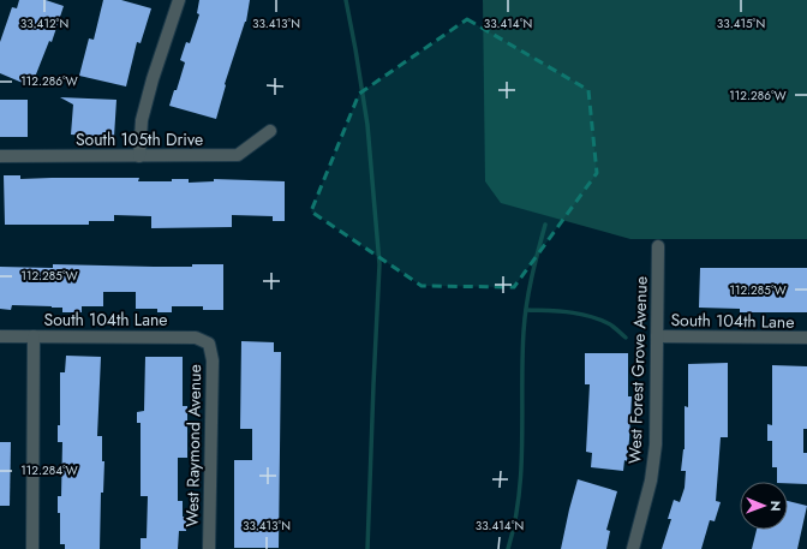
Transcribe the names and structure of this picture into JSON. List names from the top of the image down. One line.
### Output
{"streets":{"street":["South 105th Drive","South 104th Lane","West Forest Grove Avenue","West Raymond Avenue"]},"crossings":[["South 104th Lane","West Forest Grove Avenue"],["South 104th Lane","West Raymond Avenue"]],"north":"right","coordinates":["33.412°N","33.413°N","33.414°N","33.415°N","112.286°W","112.285°W","112.284°W"]}
